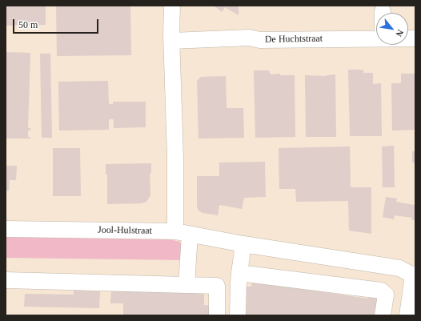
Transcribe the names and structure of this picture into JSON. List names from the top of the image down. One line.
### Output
{"streets":{"street":["De Huchtstraat","Jool-Hulstraat"]},"scale_bar":"50 m","north":"bottom right"}
